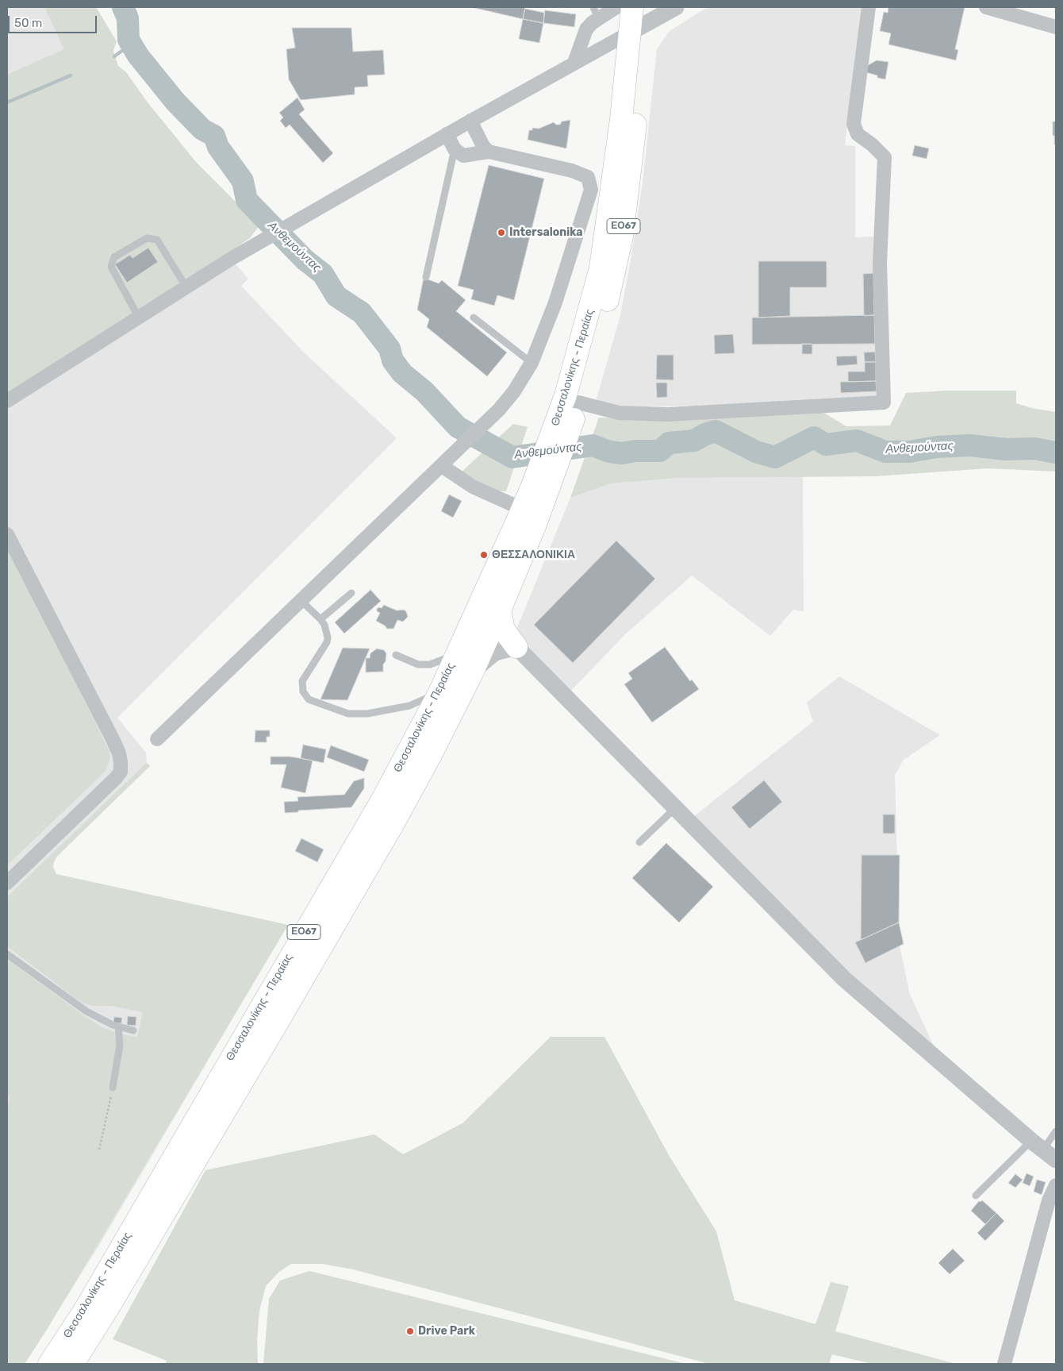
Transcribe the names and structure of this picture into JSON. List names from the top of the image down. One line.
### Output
{"streets":{"main road":["ΕΟ67","Θεσσαλονίκης - Περαίας"]},"water":["Ανθεμούντας"],"places":["Intersalonika","ΘΕΣΣΑΛΟΝΙΚΙΑ","Drive Park"],"scale_bar":"50 m"}
